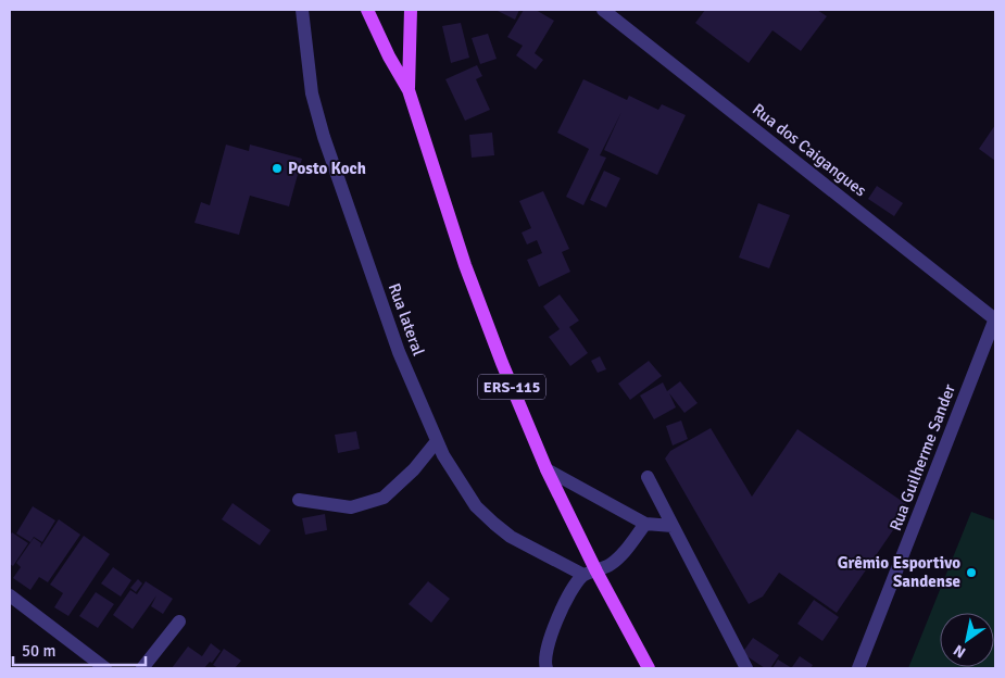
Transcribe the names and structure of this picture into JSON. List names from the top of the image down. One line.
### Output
{"streets":{"main road":["ERS-115"],"street":["Rua dos Caigangues","Rua lateral","Rua Guilherme Sander"]},"crossings":[["Rua dos Caigangues","Rua Guilherme Sander"],["Rua lateral","ERS-115"]],"places":["Posto Koch","Grêmio Esportivo Sandense"],"scale_bar":"50 m","north":"bottom left"}
